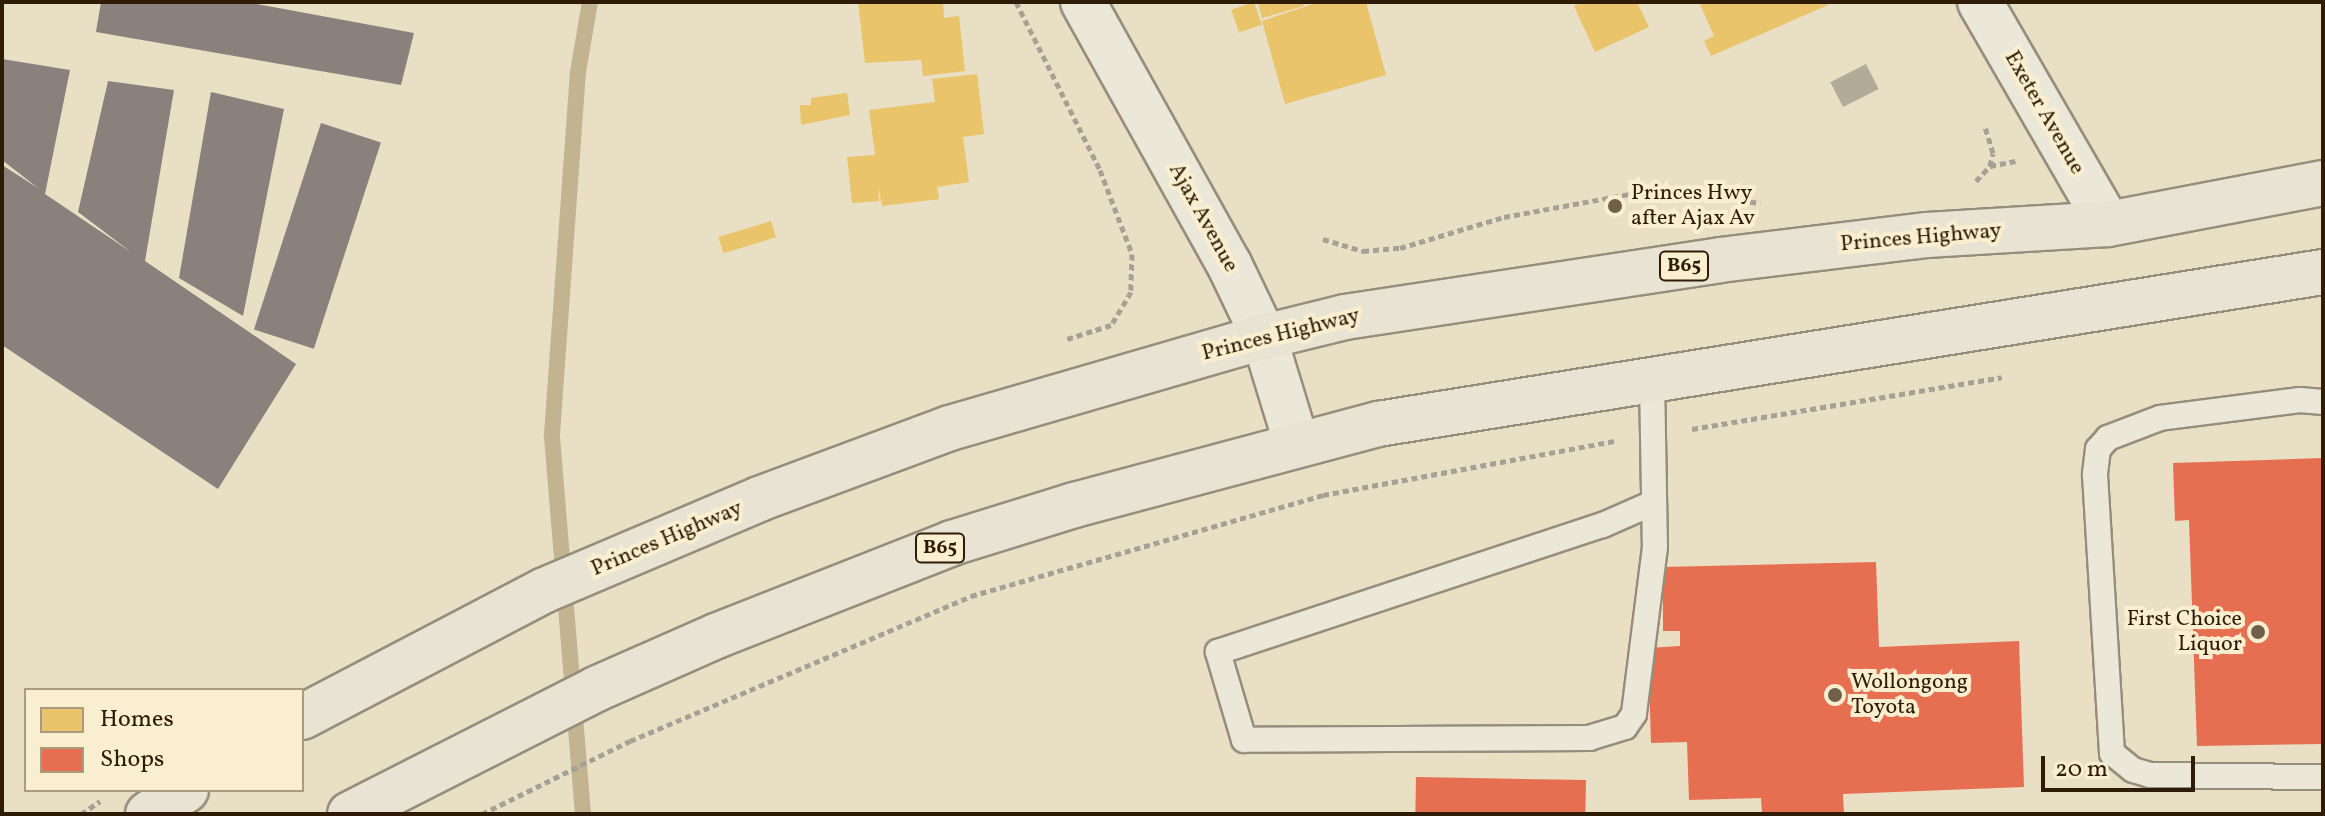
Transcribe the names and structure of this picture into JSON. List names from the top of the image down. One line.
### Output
{"streets":{"main road":["Princes Highway","B65"],"street":["Exeter Avenue","Ajax Avenue"]},"crossings":[["Exeter Avenue","Princes Highway"],["Ajax Avenue","Princes Highway"],["Ajax Avenue","B65"]],"places":["Princes Hwy after Ajax Av","First Choice Liquor","Wollongong Toyota"],"legend":["Homes","Shops"],"scale_bar":"20 m"}
